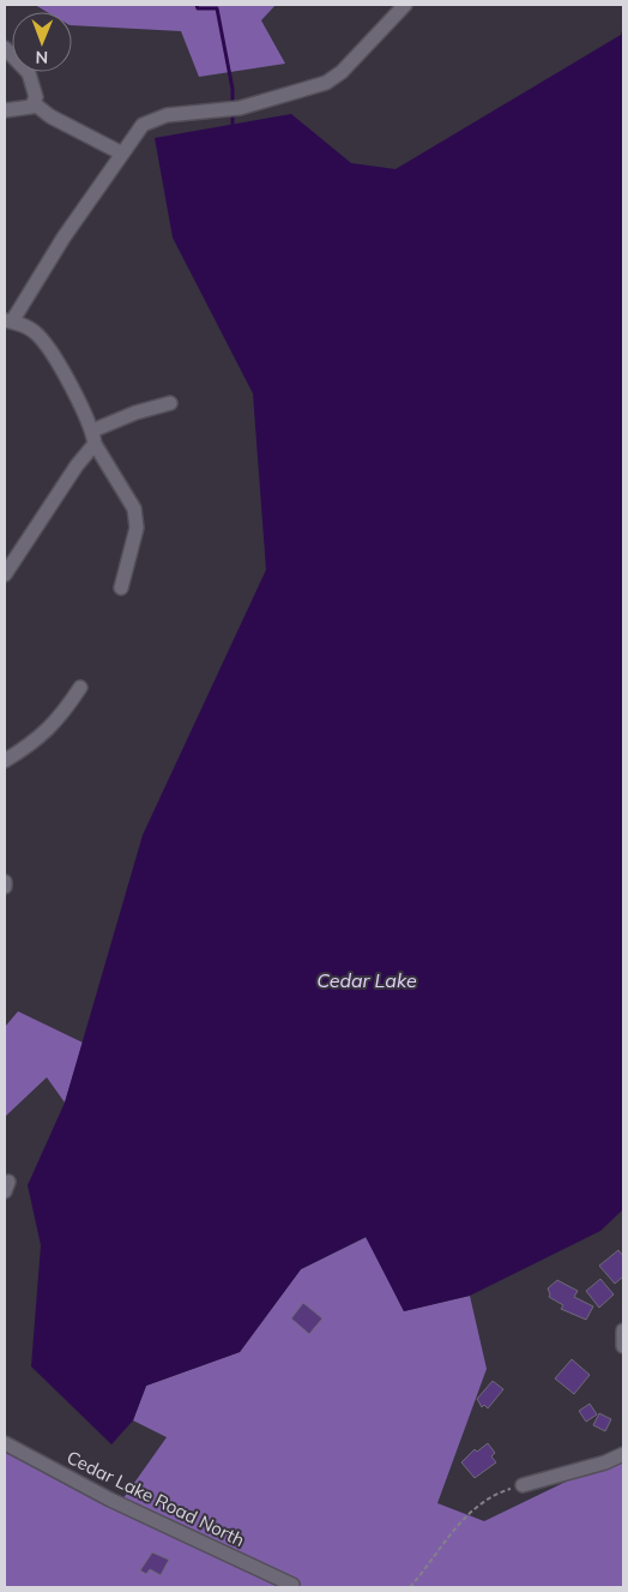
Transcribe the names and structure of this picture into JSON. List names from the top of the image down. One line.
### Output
{"streets":{"street":["Cedar Lake Road North"]},"water":["Cedar Lake"],"north":"bottom"}
